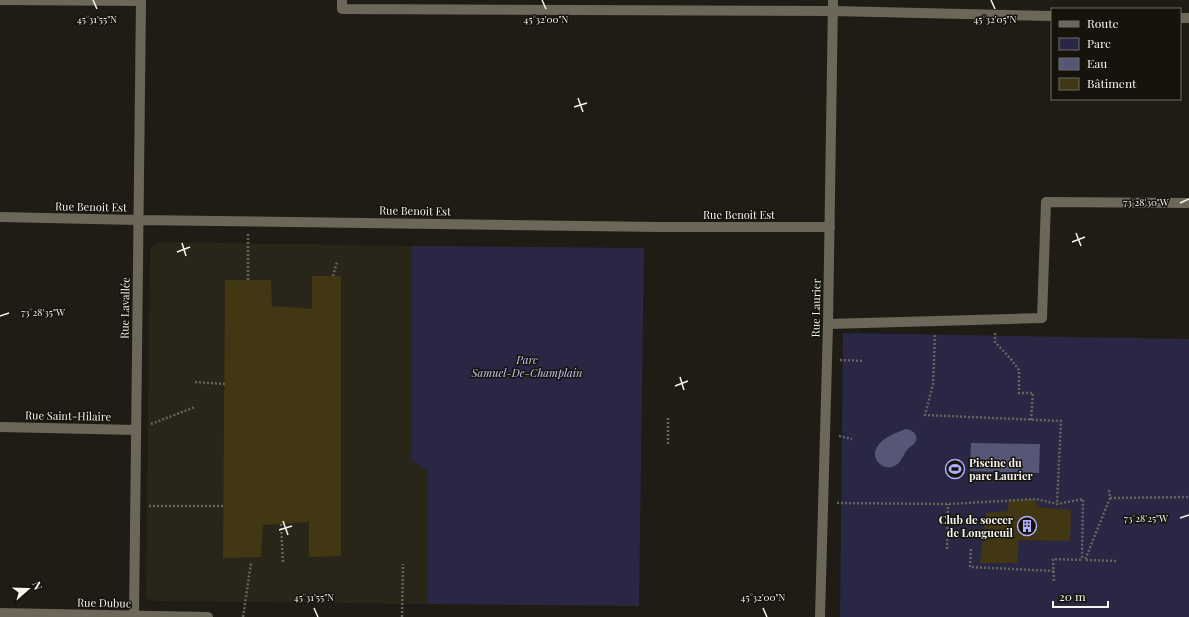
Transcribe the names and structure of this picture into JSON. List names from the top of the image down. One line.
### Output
{"streets":{"street":["Rue Benoit Est","Rue Lavallée","Rue Laurier","Rue Saint-Hilaire","Rue Dubuc"]},"crossings":[["Rue Benoit Est","Rue Lavallée"],["Rue Benoit Est","Rue Laurier"],["Rue Lavallée","Rue Saint-Hilaire"],["Rue Lavallée","Rue Dubuc"]],"parks":["Parc Samuel-De-Champlain"],"places":{"sports":["Piscine du parc Laurier"],"building":["Club de soccer de Longueuil"]},"legend":["Route","Parc","Eau","Bâtiment"],"scale_bar":"20 m","north":"right","coordinates":["45°31'55\"N","45°32'00\"N","45°32'05\"N","73°28'30\"W","73°28'35\"W","73°28'25\"W"]}
